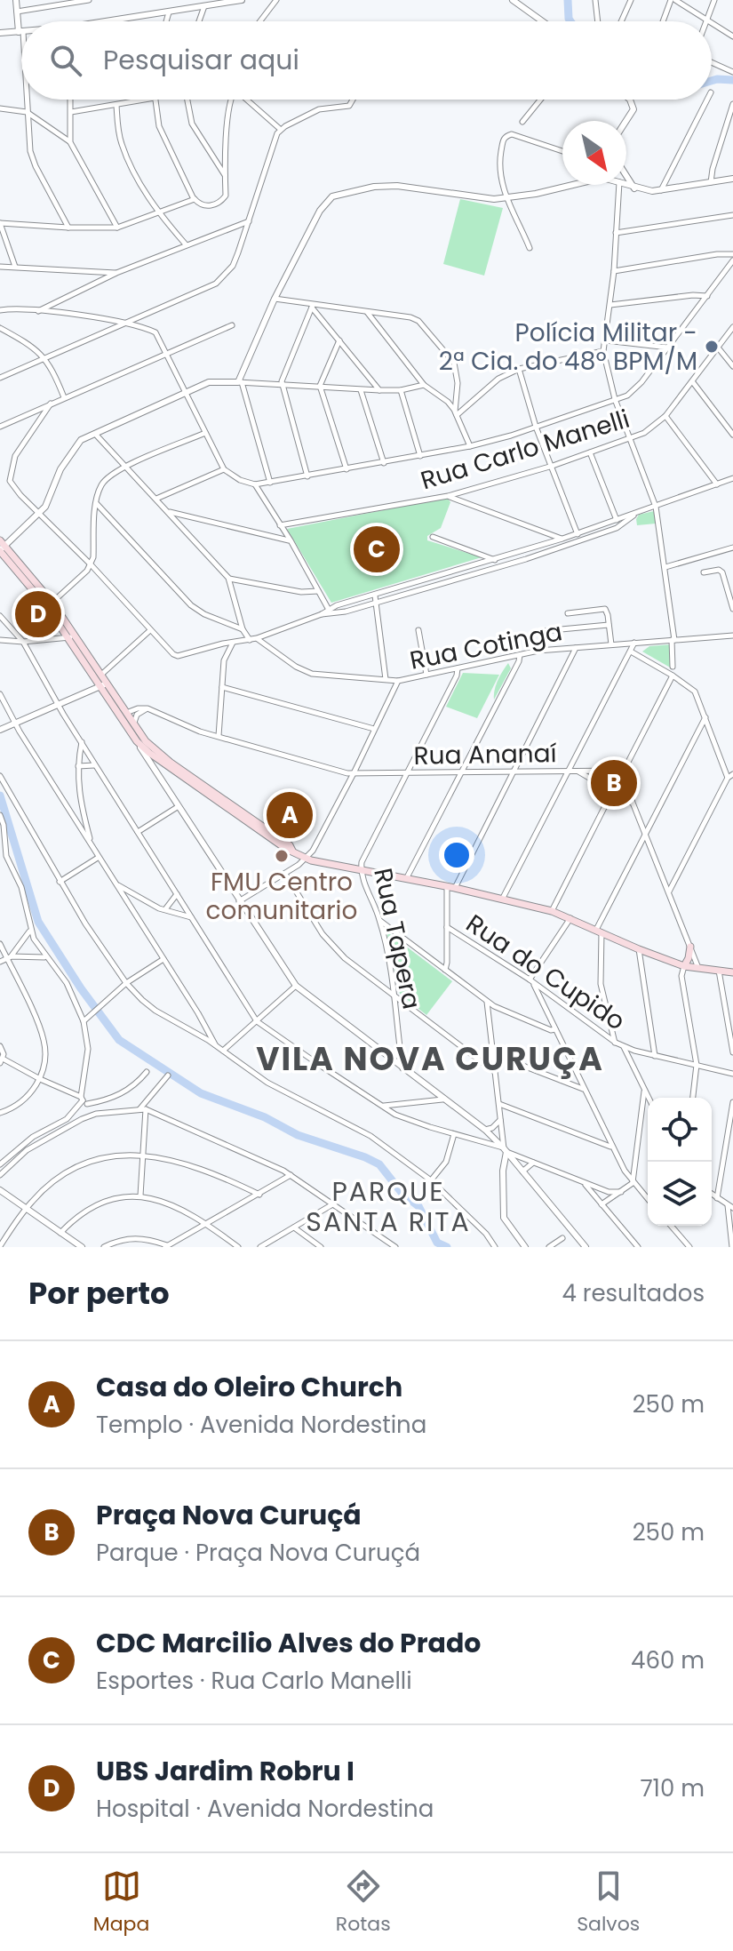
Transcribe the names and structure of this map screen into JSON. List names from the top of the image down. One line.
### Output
{"streets":{"street":["Rua Carlo Manelli","Rua Cotinga","Rua Ananaí","Rua Tapera","Rua do Cupido"]},"crossings":[["Rua Cotinga","Rua Tapera"],["Rua Ananaí","Rua Tapera"]],"districts":["VILA NOVA CURUÇA","PARQUE SANTA RITA"],"places":["Polícia Militar - 2ª Cia. do 48º BPM/M","FMU Centro comunitario"],"north":"bottom right","page":{"search":"Pesquisar aqui","pins":["C","D","B","A"],"heading":["Por perto","4 resultados"],"list":[{"mark":"A","name":"Casa do Oleiro Church","note":"Templo · Avenida Nordestina","value":"250 m"},{"mark":"B","name":"Praça Nova Curuçá","note":"Parque · Praça Nova Curuçá","value":"250 m"},{"mark":"C","name":"CDC Marcilio Alves do Prado","note":"Esportes · Rua Carlo Manelli","value":"460 m"},{"mark":"D","name":"UBS Jardim Robru I","note":"Hospital · Avenida Nordestina","value":"710 m"}],"nav":["Mapa","Rotas","Salvos"]}}
